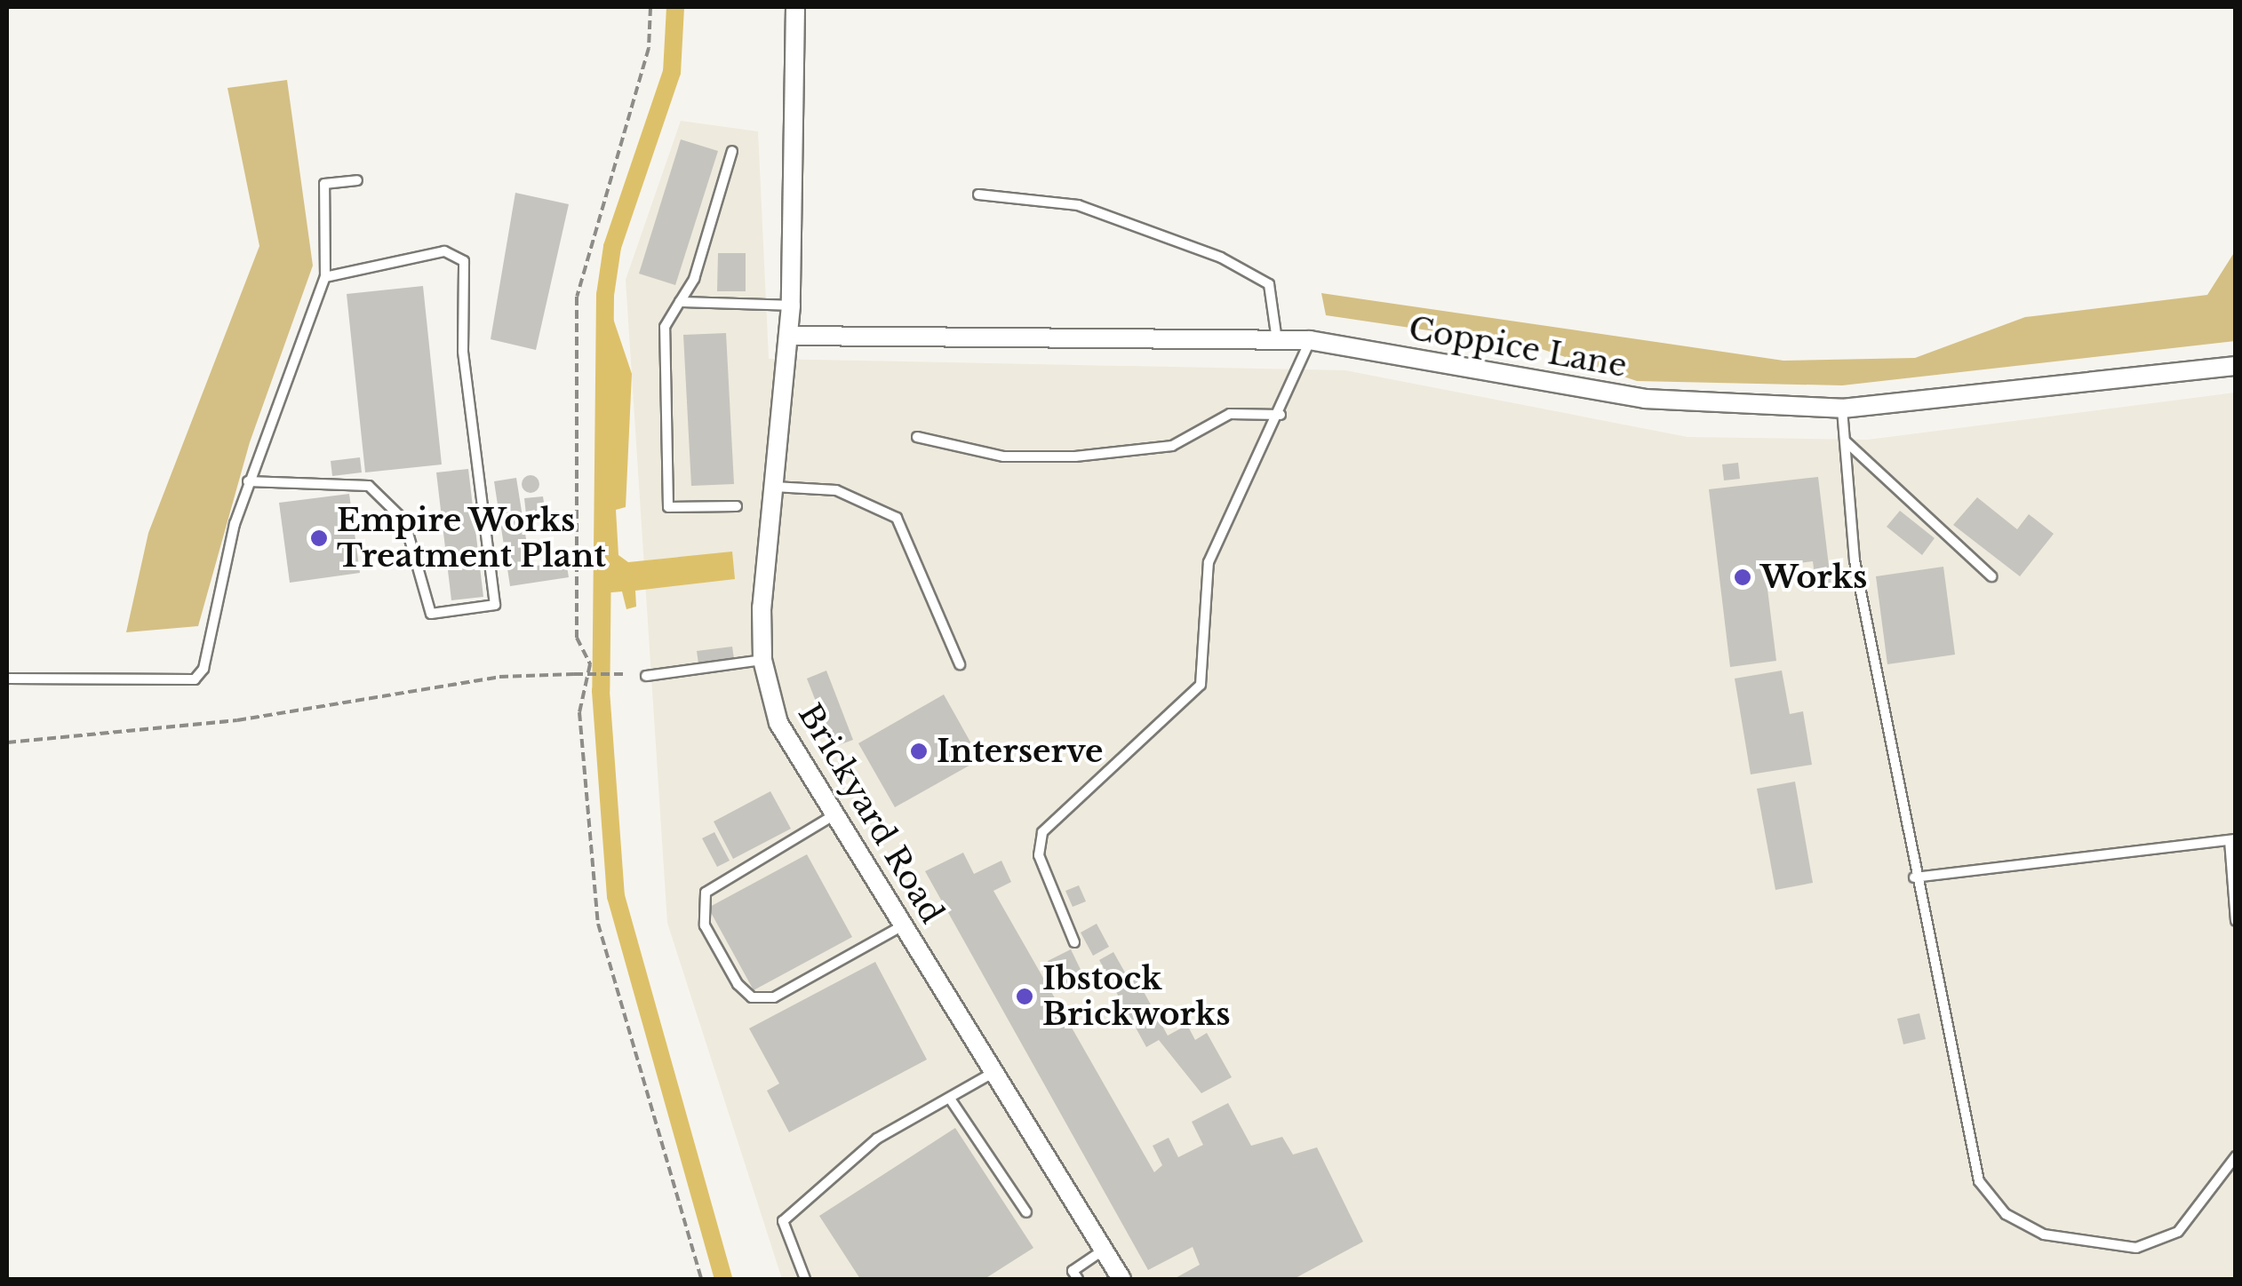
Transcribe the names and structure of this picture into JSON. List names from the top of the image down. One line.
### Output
{"streets":{"street":["Coppice Lane","Brickyard Road"]},"crossings":[["Coppice Lane","Brickyard Road"]],"places":["Empire Works Treatment Plant","Works","Interserve","Ibstock Brickworks"]}
